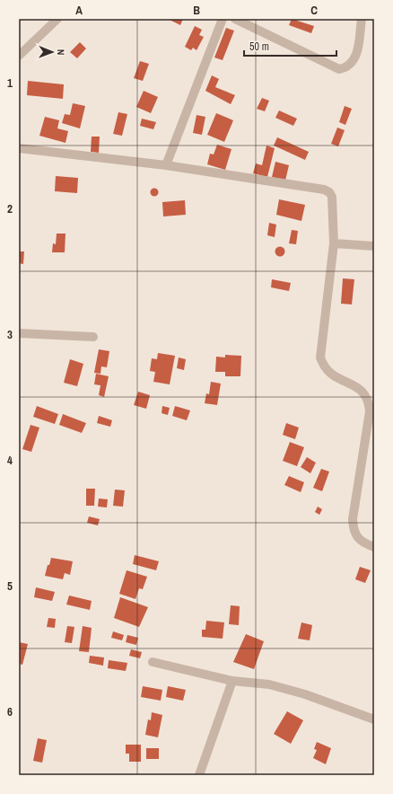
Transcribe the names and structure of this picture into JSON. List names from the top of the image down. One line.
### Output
{"scale_bar":"50 m","north":"right","grid":{"columns":["A","B","C"],"rows":["1","2","3","4","5","6"]}}
